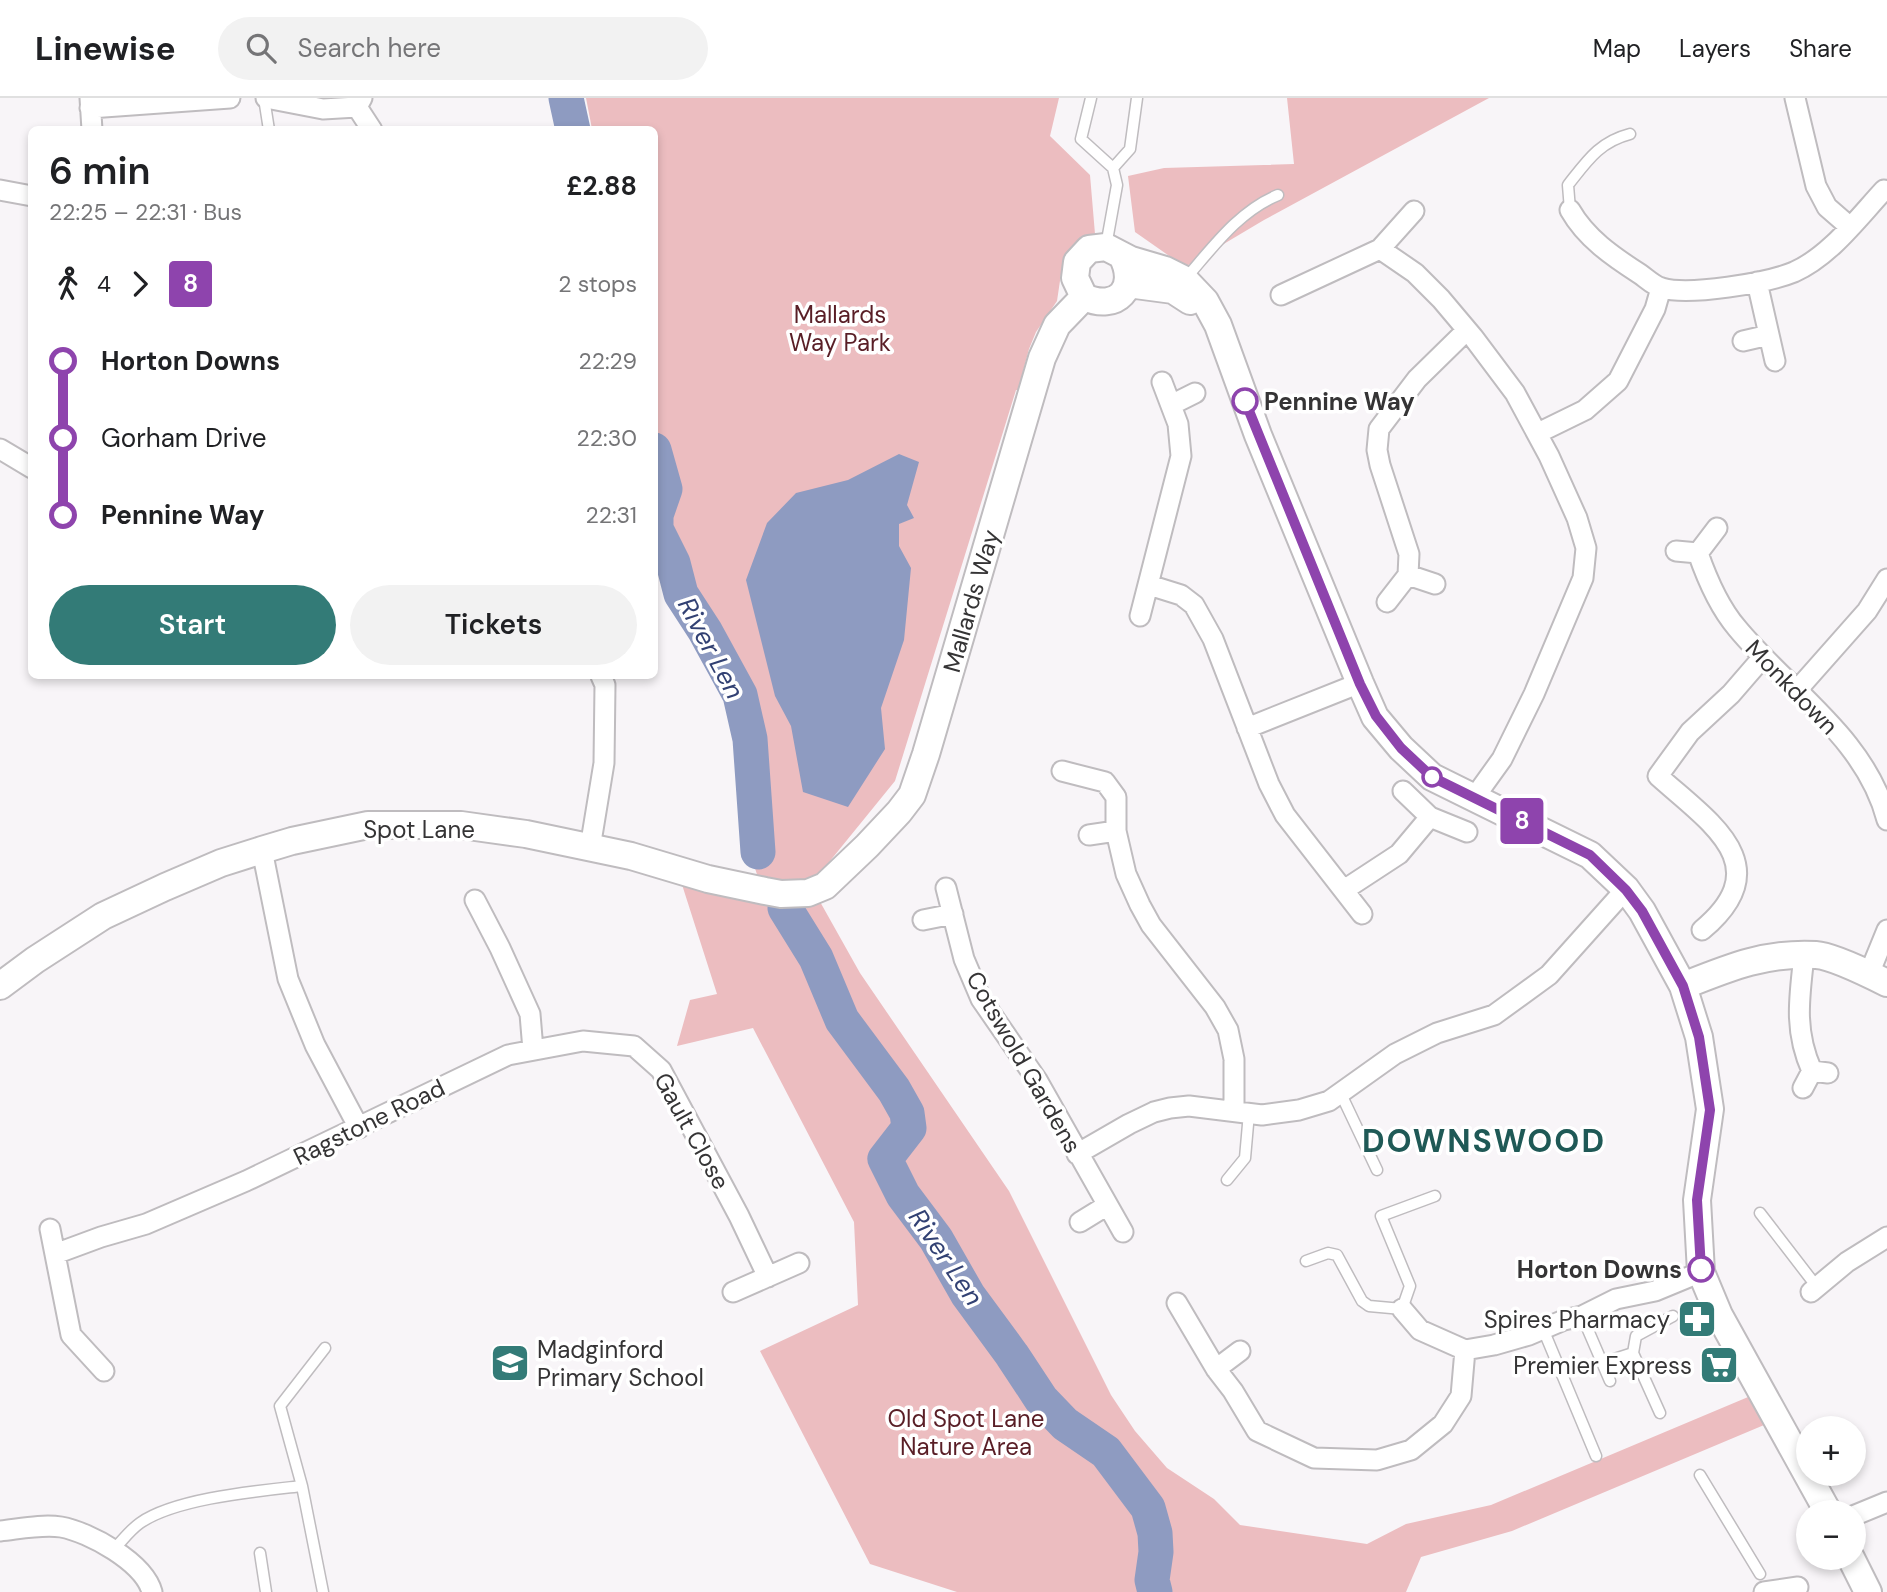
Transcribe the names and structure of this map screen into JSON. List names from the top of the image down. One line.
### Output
{"streets":{"street":["Mallards Way","Monkdown","Spot Lane","Cotswold Gardens","Ragstone Road","Gault Close"]},"crossings":[["Mallards Way","Spot Lane"],["Ragstone Road","Gault Close"]],"districts":["DOWNSWOOD"],"water":["River Len"],"parks":["Mallards Way Park","Old Spot Lane Nature Area"],"places":{"other":["Pennine Way","Horton Downs"],"pharmacy":["Spires Pharmacy"],"school or university":["Madginford Primary School"],"supermarket":["Premier Express"]},"lines":["bus line 8"],"page":{"header":"Linewise","search":"Search here","nav":["Map","Layers","Share"],"on_map":"8","heading":["6 min","22:25 – 22:31 · Bus","£2.88"],"legs":["4","8","2 stops"],"list":[{"name":"Horton Downs","value":"22:29"},{"name":"Gorham Drive","value":"22:30"},{"name":"Pennine Way","value":"22:31"}],"buttons":["Start","Tickets"],"map_buttons":["+","−"]}}
